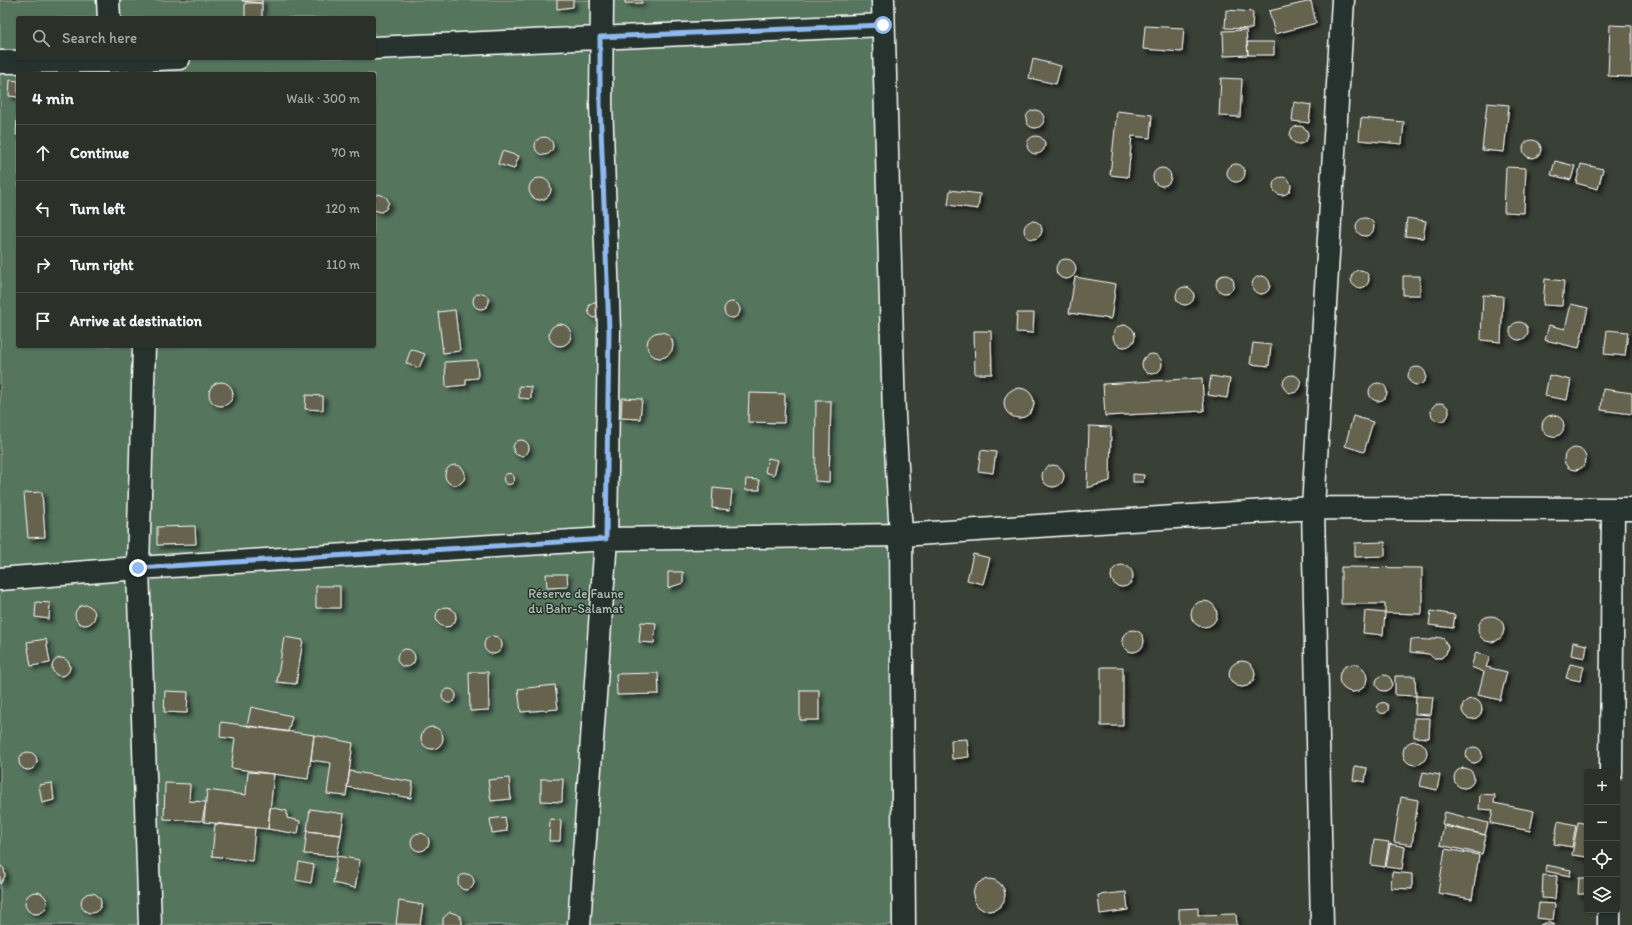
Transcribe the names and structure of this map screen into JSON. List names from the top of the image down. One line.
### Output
{"parks":["Réserve de Faune du Bahr-Salamat"],"page":{"search":"Search here","heading":["4 min","Walk · 300 m"],"list":[["Continue","70 m"],["Turn left","120 m"],["Turn right","110 m"],"Arrive at destination"],"map_buttons":["+","−"]}}
